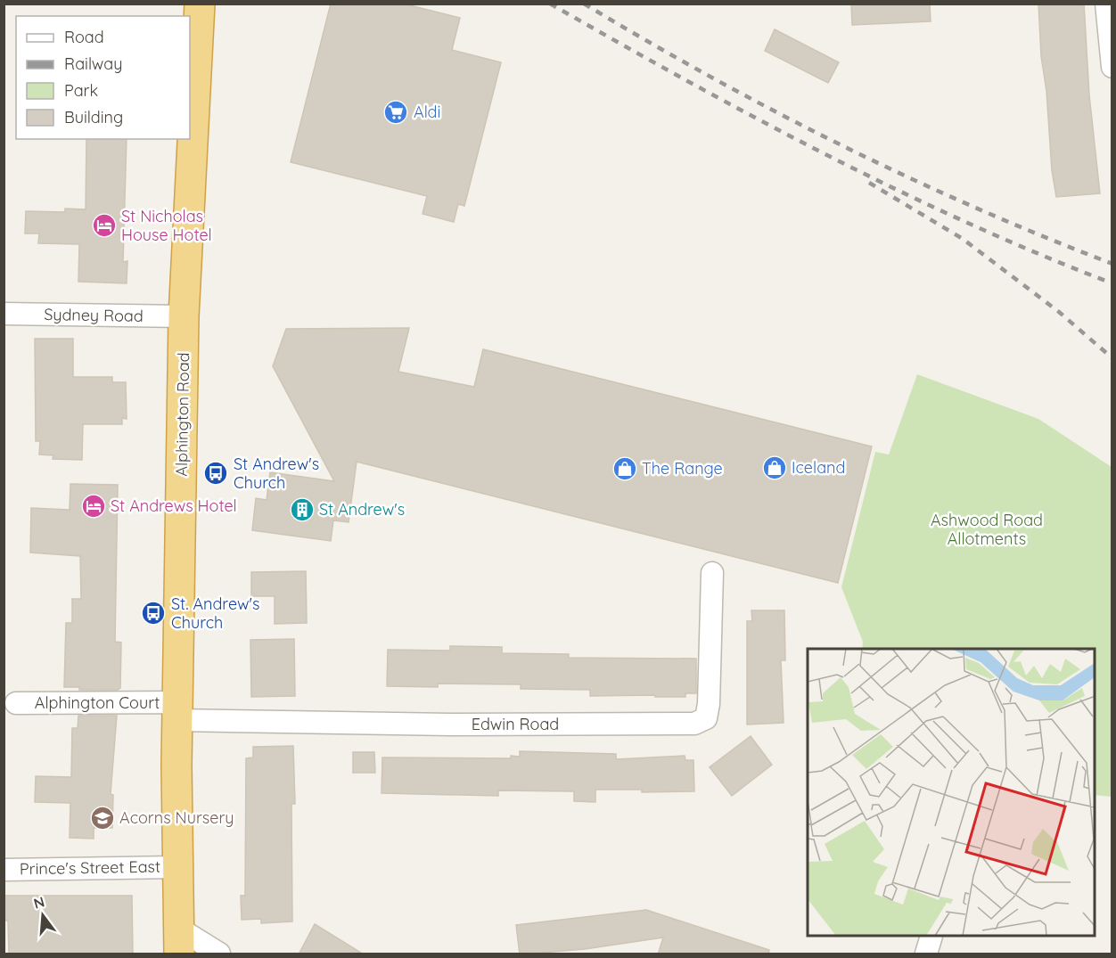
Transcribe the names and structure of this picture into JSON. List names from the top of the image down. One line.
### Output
{"streets":{"highway":["Alphington Road"],"street":["Sydney Road","Alphington Court","Edwin Road","Prince's Street East"]},"crossings":[["Sydney Road","Alphington Road"],["Alphington Road","Alphington Court"],["Alphington Road","Edwin Road"],["Alphington Road","Prince's Street East"],["Alphington Court","Edwin Road"]],"parks":["Ashwood Road Allotments"],"places":{"supermarket":["Aldi"],"hotel":["St Nicholas House Hotel","St Andrews Hotel"],"shop":["Iceland","The Range"],"bus stop":["St Andrew's Church","St. Andrew's Church"],"building":["St Andrew's"],"school or university":["Acorns Nursery"]},"legend":["Road","Railway","Park","Building"],"north":"top"}
